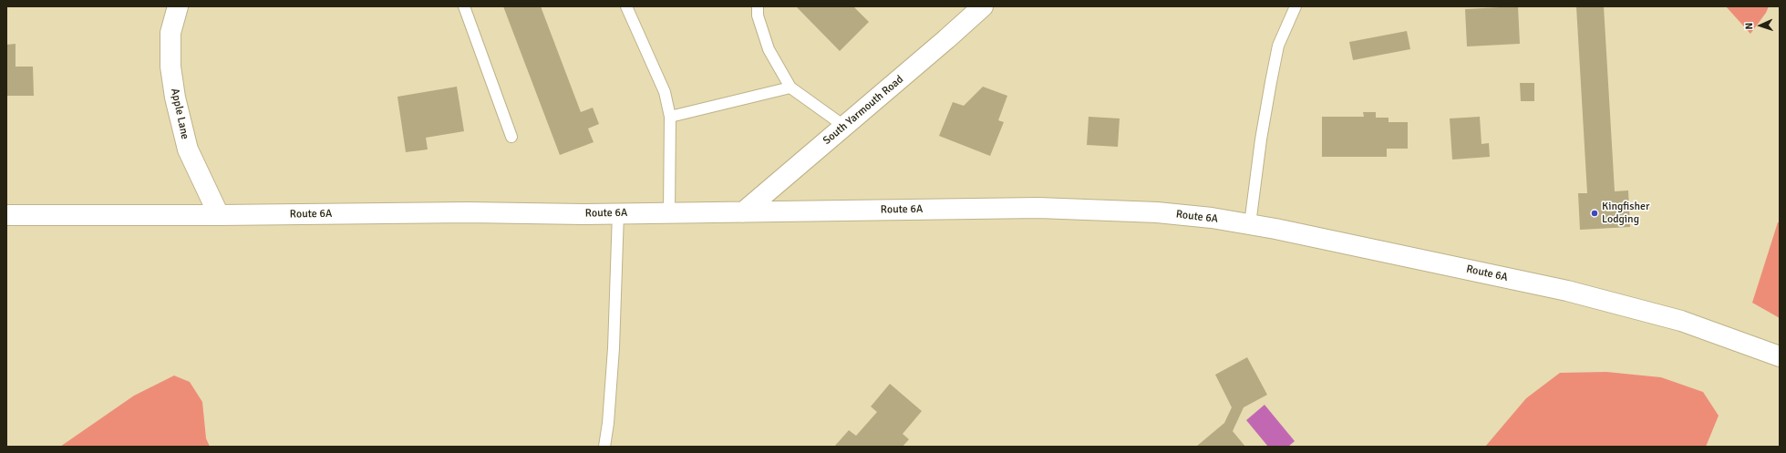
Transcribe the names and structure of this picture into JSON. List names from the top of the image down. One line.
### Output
{"streets":{"main road":["South Yarmouth Road","Apple Lane","Route 6A"]},"crossings":[["South Yarmouth Road","Route 6A"],["Apple Lane","Route 6A"]],"places":["Kingfisher Lodging"],"north":"left"}
